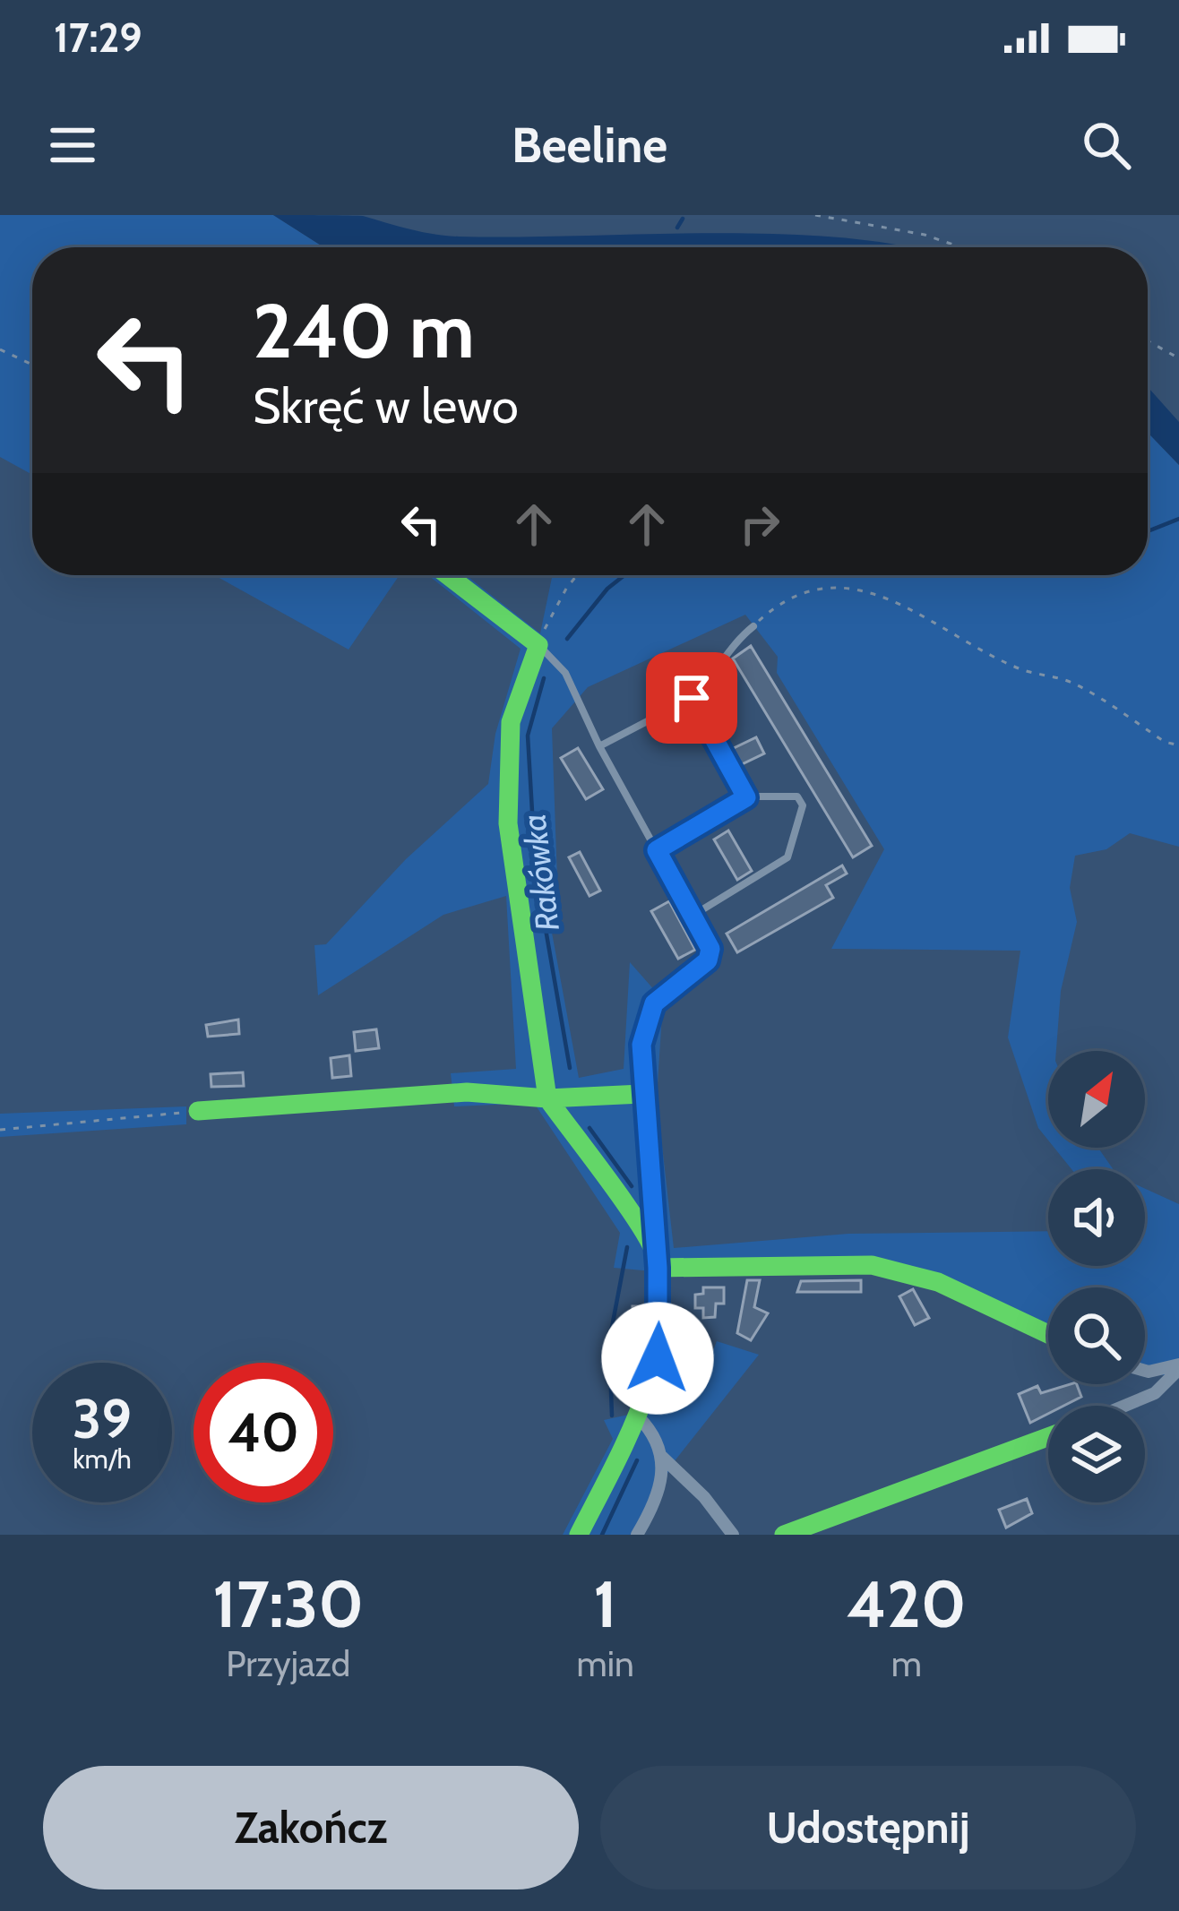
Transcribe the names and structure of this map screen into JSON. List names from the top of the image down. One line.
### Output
{"water":["Rakówka"],"north":"top right","page":{"status":"17:29","header":"Beeline","turn":["240 m","Skręć w lewo"],"speed":"39 km/h","limit":"40","eta":["17:30","Przyjazd","1","min","420","m"],"buttons":["Zakończ","Udostępnij"]}}
